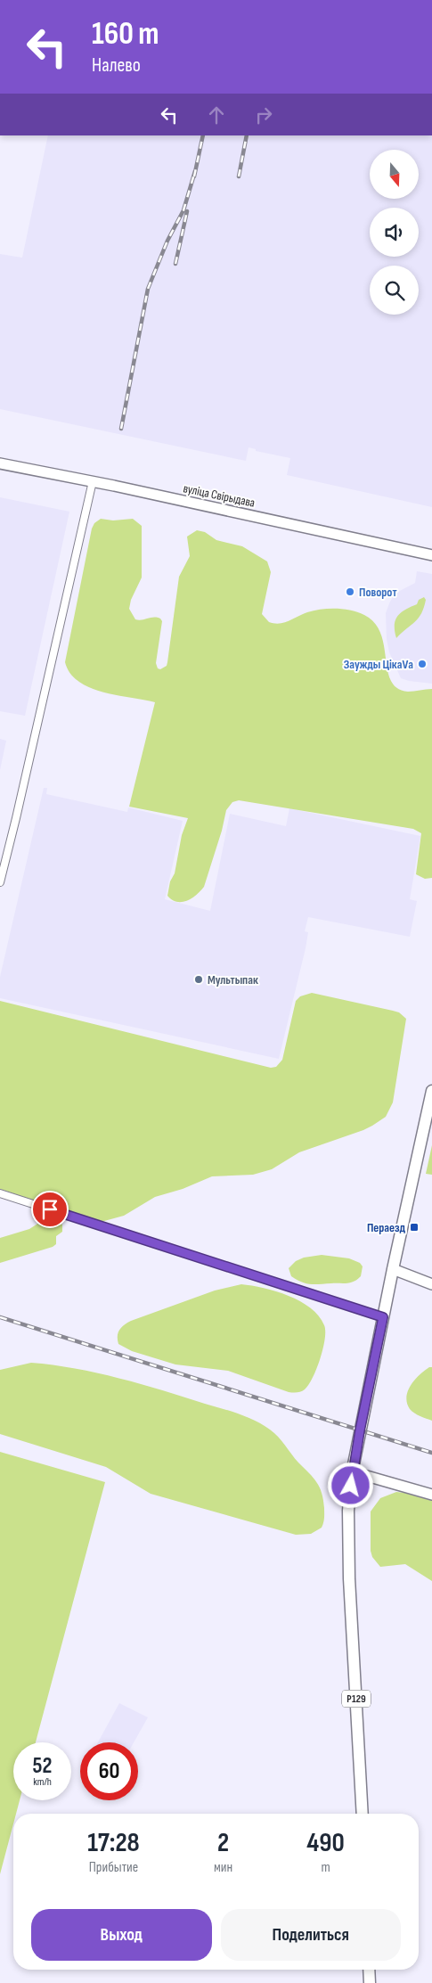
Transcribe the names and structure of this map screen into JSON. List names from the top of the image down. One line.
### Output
{"streets":{"main road":["вуліца Свірыдава","Р129"]},"places":{"other":["Поворот","Заужды ЦікаVа","Мультыпак"],"transit":["Пераезд"]},"north":"bottom","page":{"turn":["160 m","Налево"],"speed":"52 km/h","limit":"60","eta":["17:28","Прибытие","2","мин","490","m"],"buttons":["Выход","Поделиться"]}}
